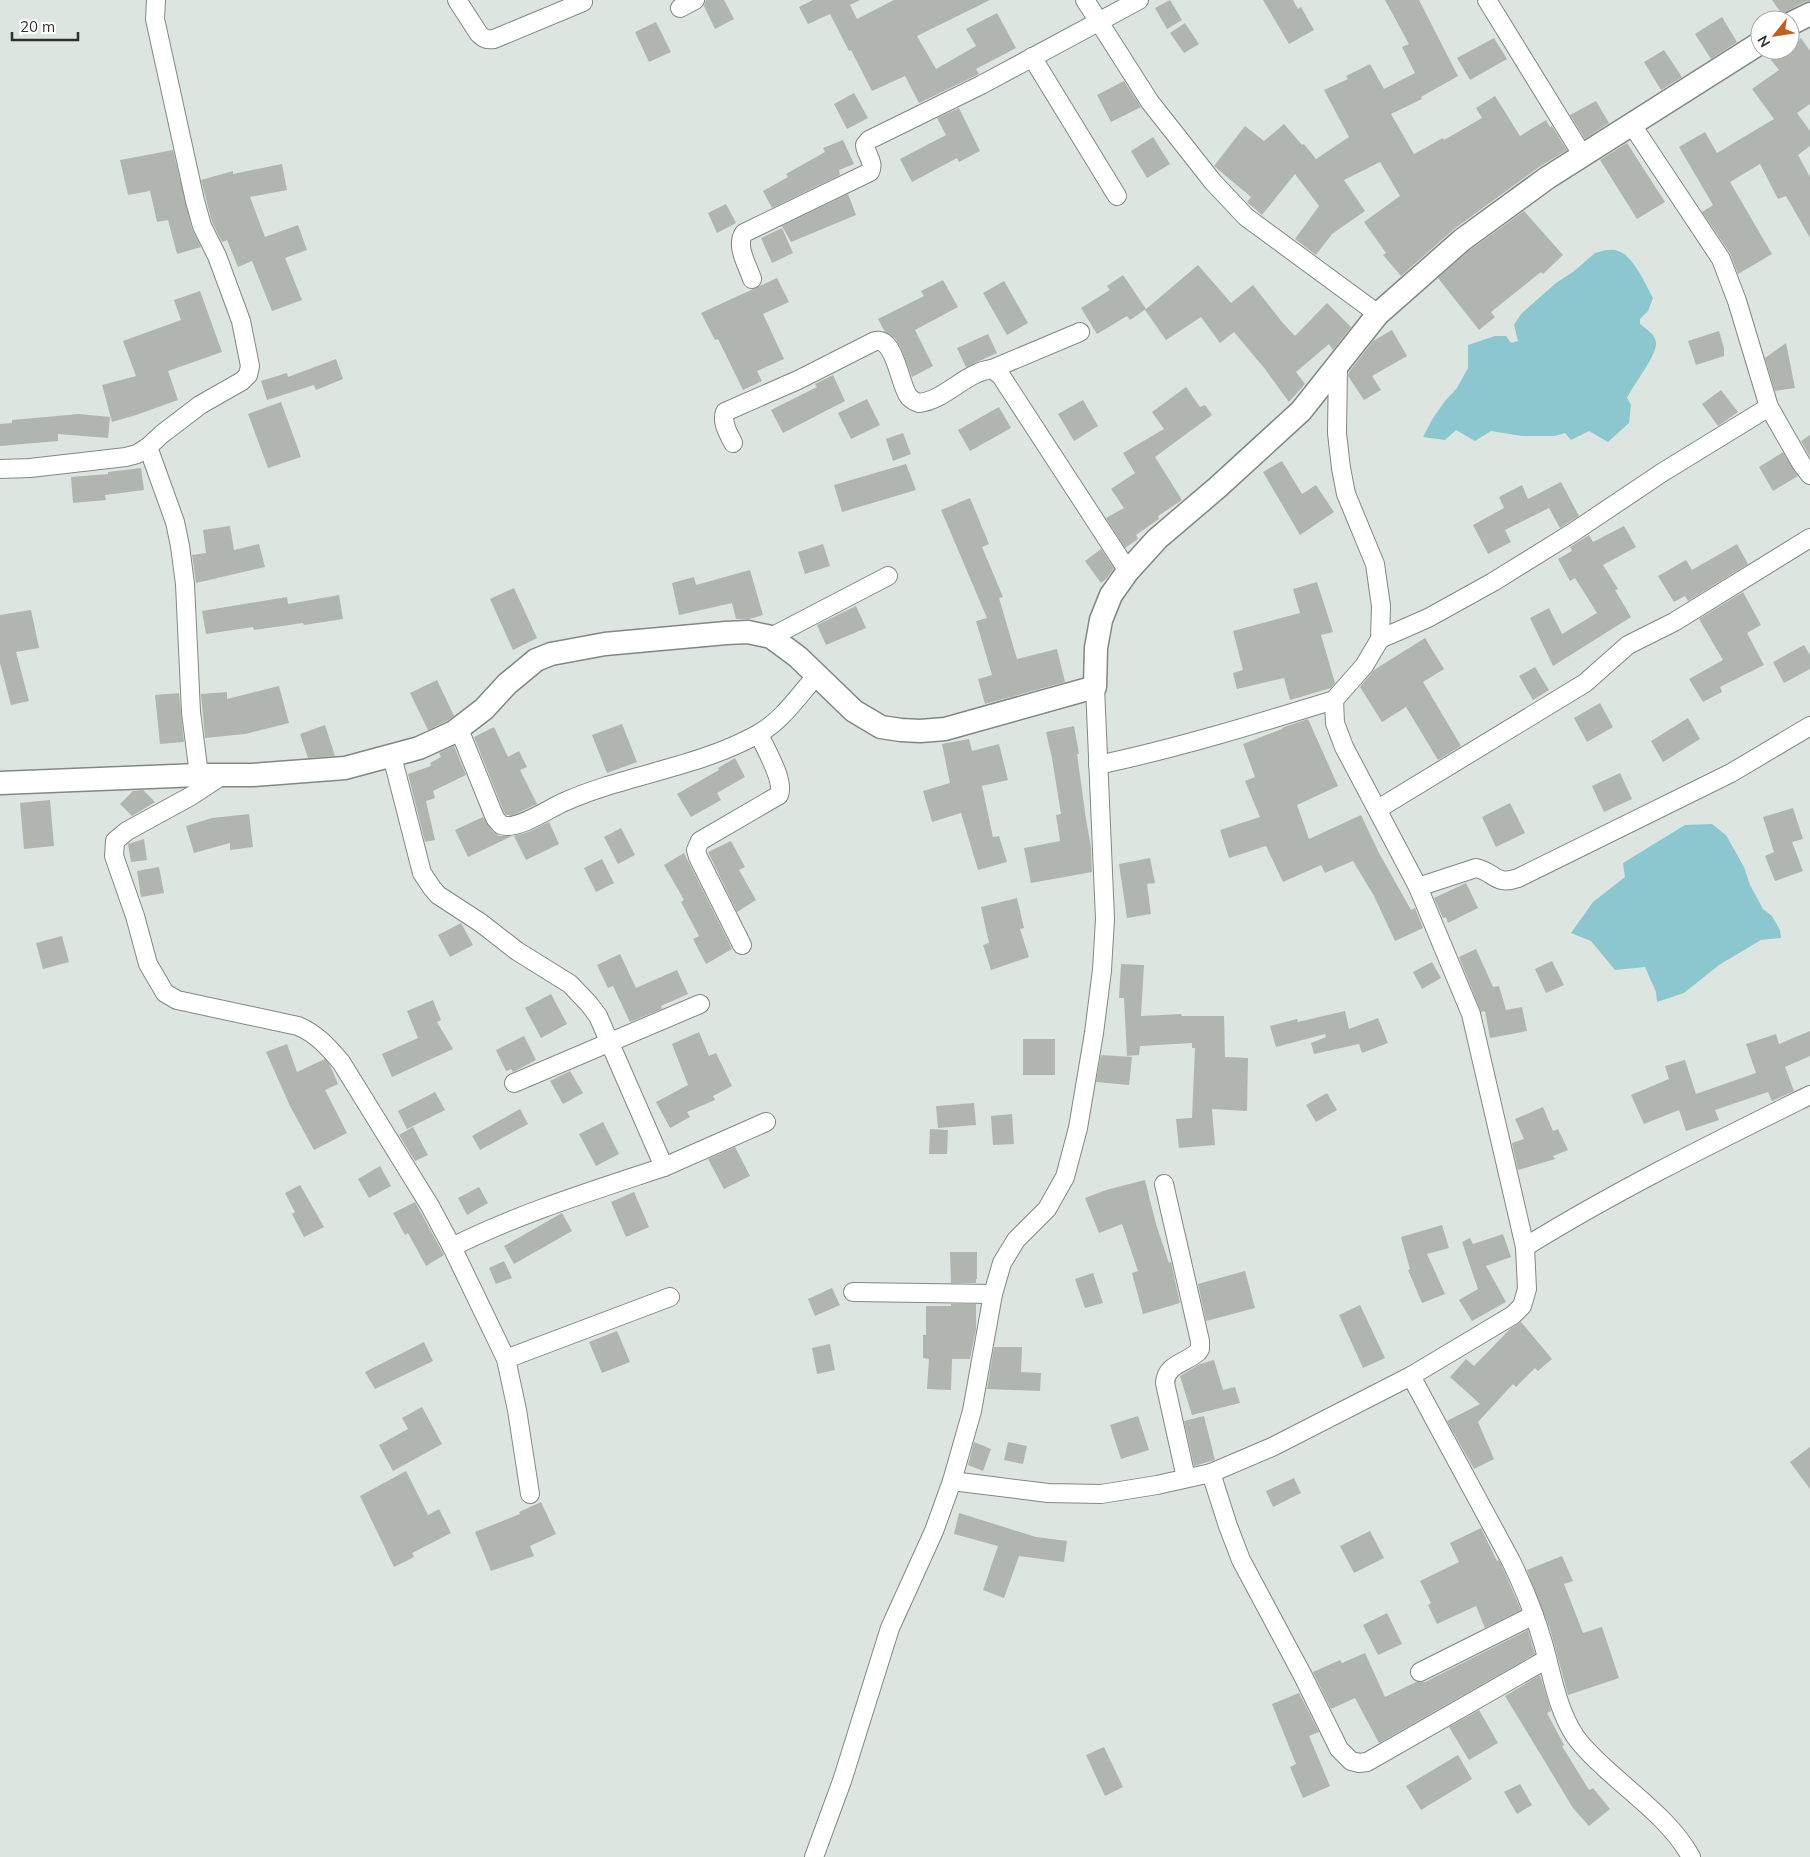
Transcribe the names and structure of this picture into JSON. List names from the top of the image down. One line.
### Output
{"scale_bar":"20 m","north":"bottom left"}
